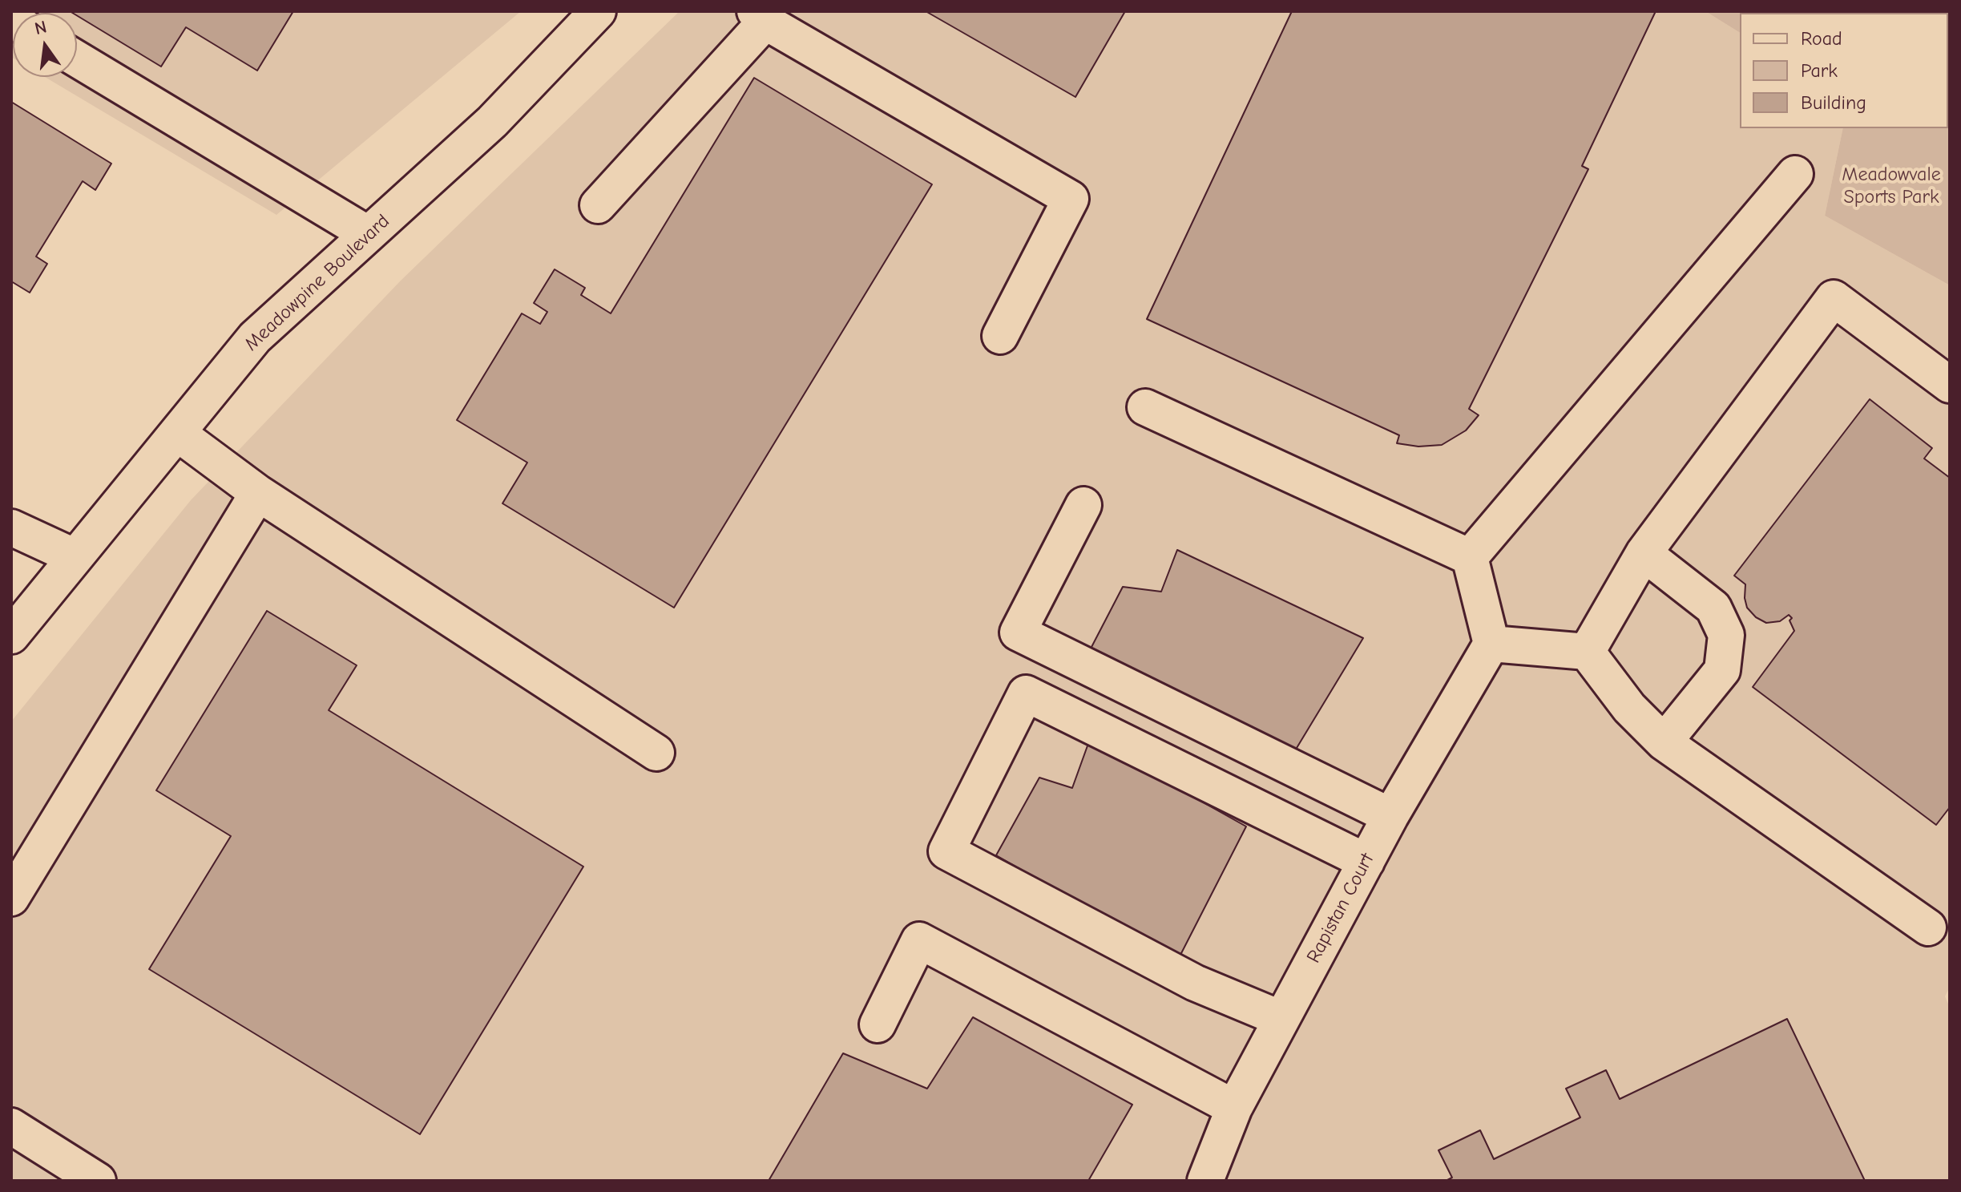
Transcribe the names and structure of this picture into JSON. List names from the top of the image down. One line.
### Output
{"streets":{"street":["Meadowpine Boulevard","Rapistan Court"]},"parks":["Meadowvale Sports Park"],"legend":["Road","Park","Building"],"north":"top"}
